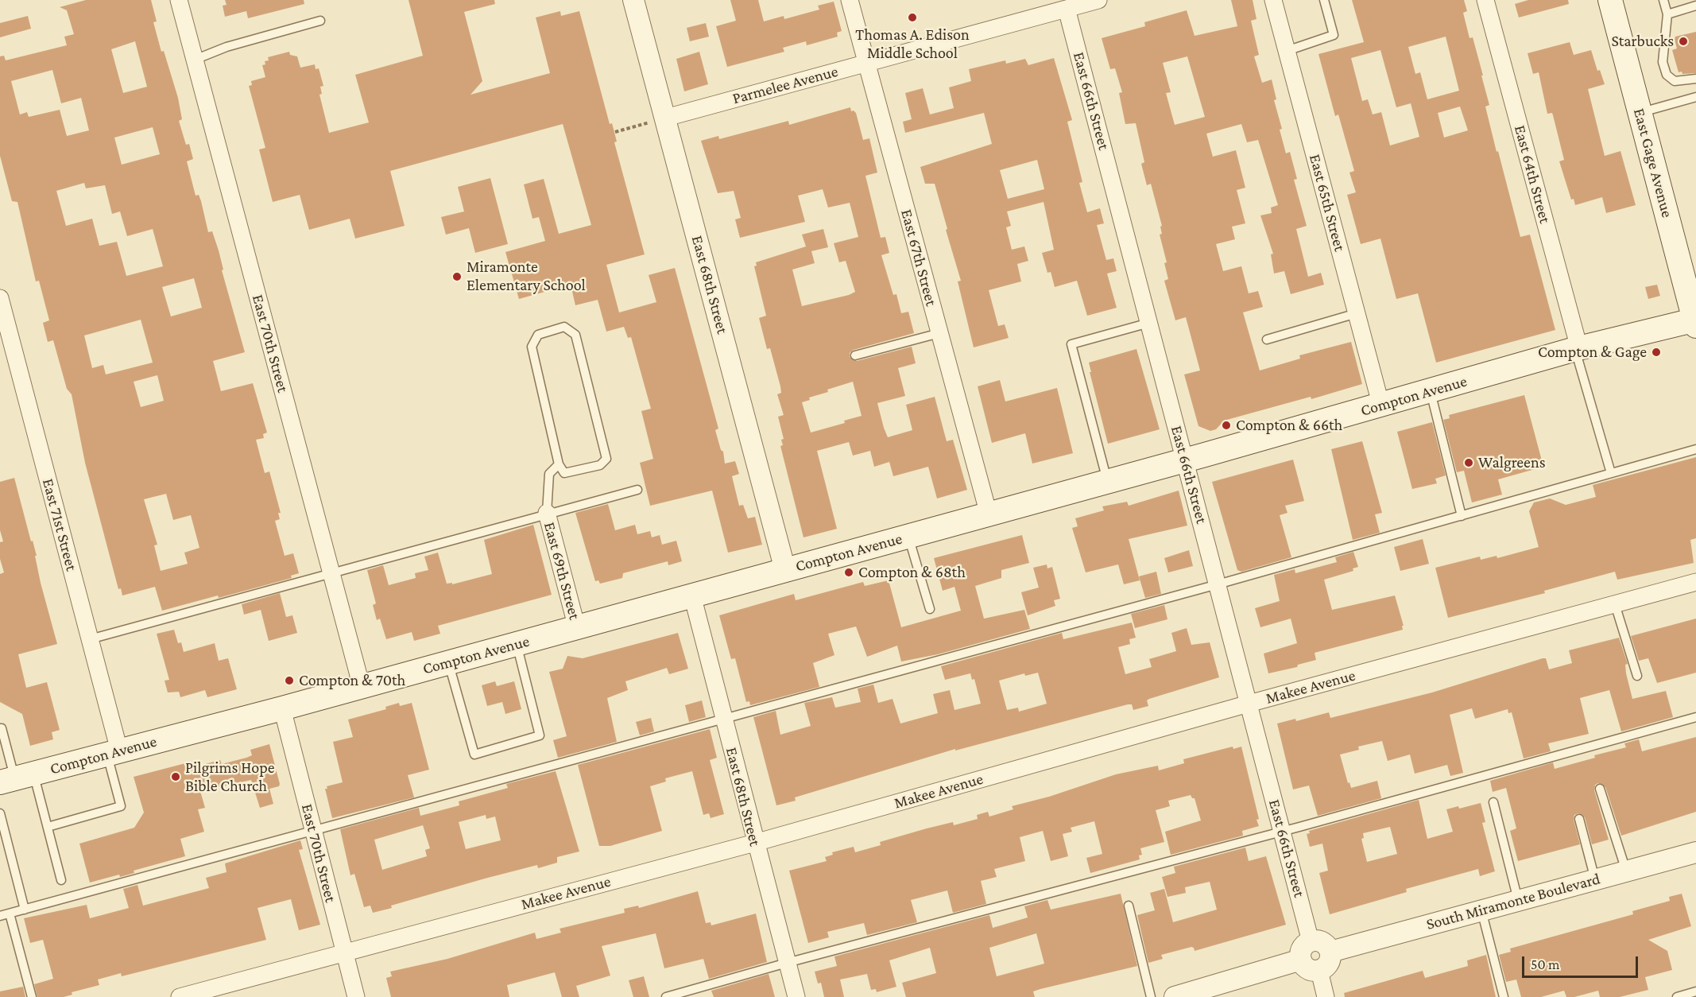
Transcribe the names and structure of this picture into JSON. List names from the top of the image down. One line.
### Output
{"streets":{"main road":["East Gage Avenue","Compton Avenue"],"street":["Parmelee Avenue","East 66th Street","East 64th Street","East 65th Street","East 67th Street","East 68th Street","East 70th Street","East 71st Street","East 69th Street","Makee Avenue","South Miramonte Boulevard"]},"crossings":[["Parmelee Avenue","East 66th Street"],["Parmelee Avenue","East 67th Street"],["Parmelee Avenue","East 68th Street"],["East 66th Street","Compton Avenue"],["East 66th Street","Makee Avenue"],["East 66th Street","South Miramonte Boulevard"],["East Gage Avenue","Compton Avenue"],["East 64th Street","Compton Avenue"],["East 65th Street","Compton Avenue"],["East 67th Street","Compton Avenue"],["East 68th Street","Compton Avenue"],["East 68th Street","Makee Avenue"],["East 70th Street","Compton Avenue"],["East 70th Street","Makee Avenue"],["Compton Avenue","East 71st Street"],["Compton Avenue","East 69th Street"]],"places":["Thomas A. Edison Middle School","Starbucks","Miramonte Elementary School","Compton & Gage","Compton & 66th","Walgreens","Compton & 68th","Compton & 70th","Pilgrims Hope Bible Church"],"scale_bar":"50 m"}
